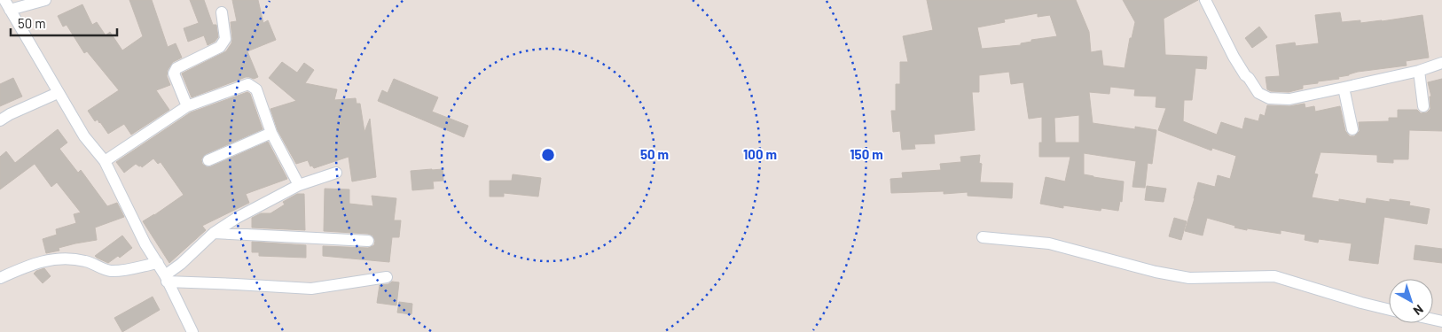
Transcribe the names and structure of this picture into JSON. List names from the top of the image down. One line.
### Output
{"scale_bar":"50 m","north":"bottom right","rings":["50 m","100 m","150 m"]}
